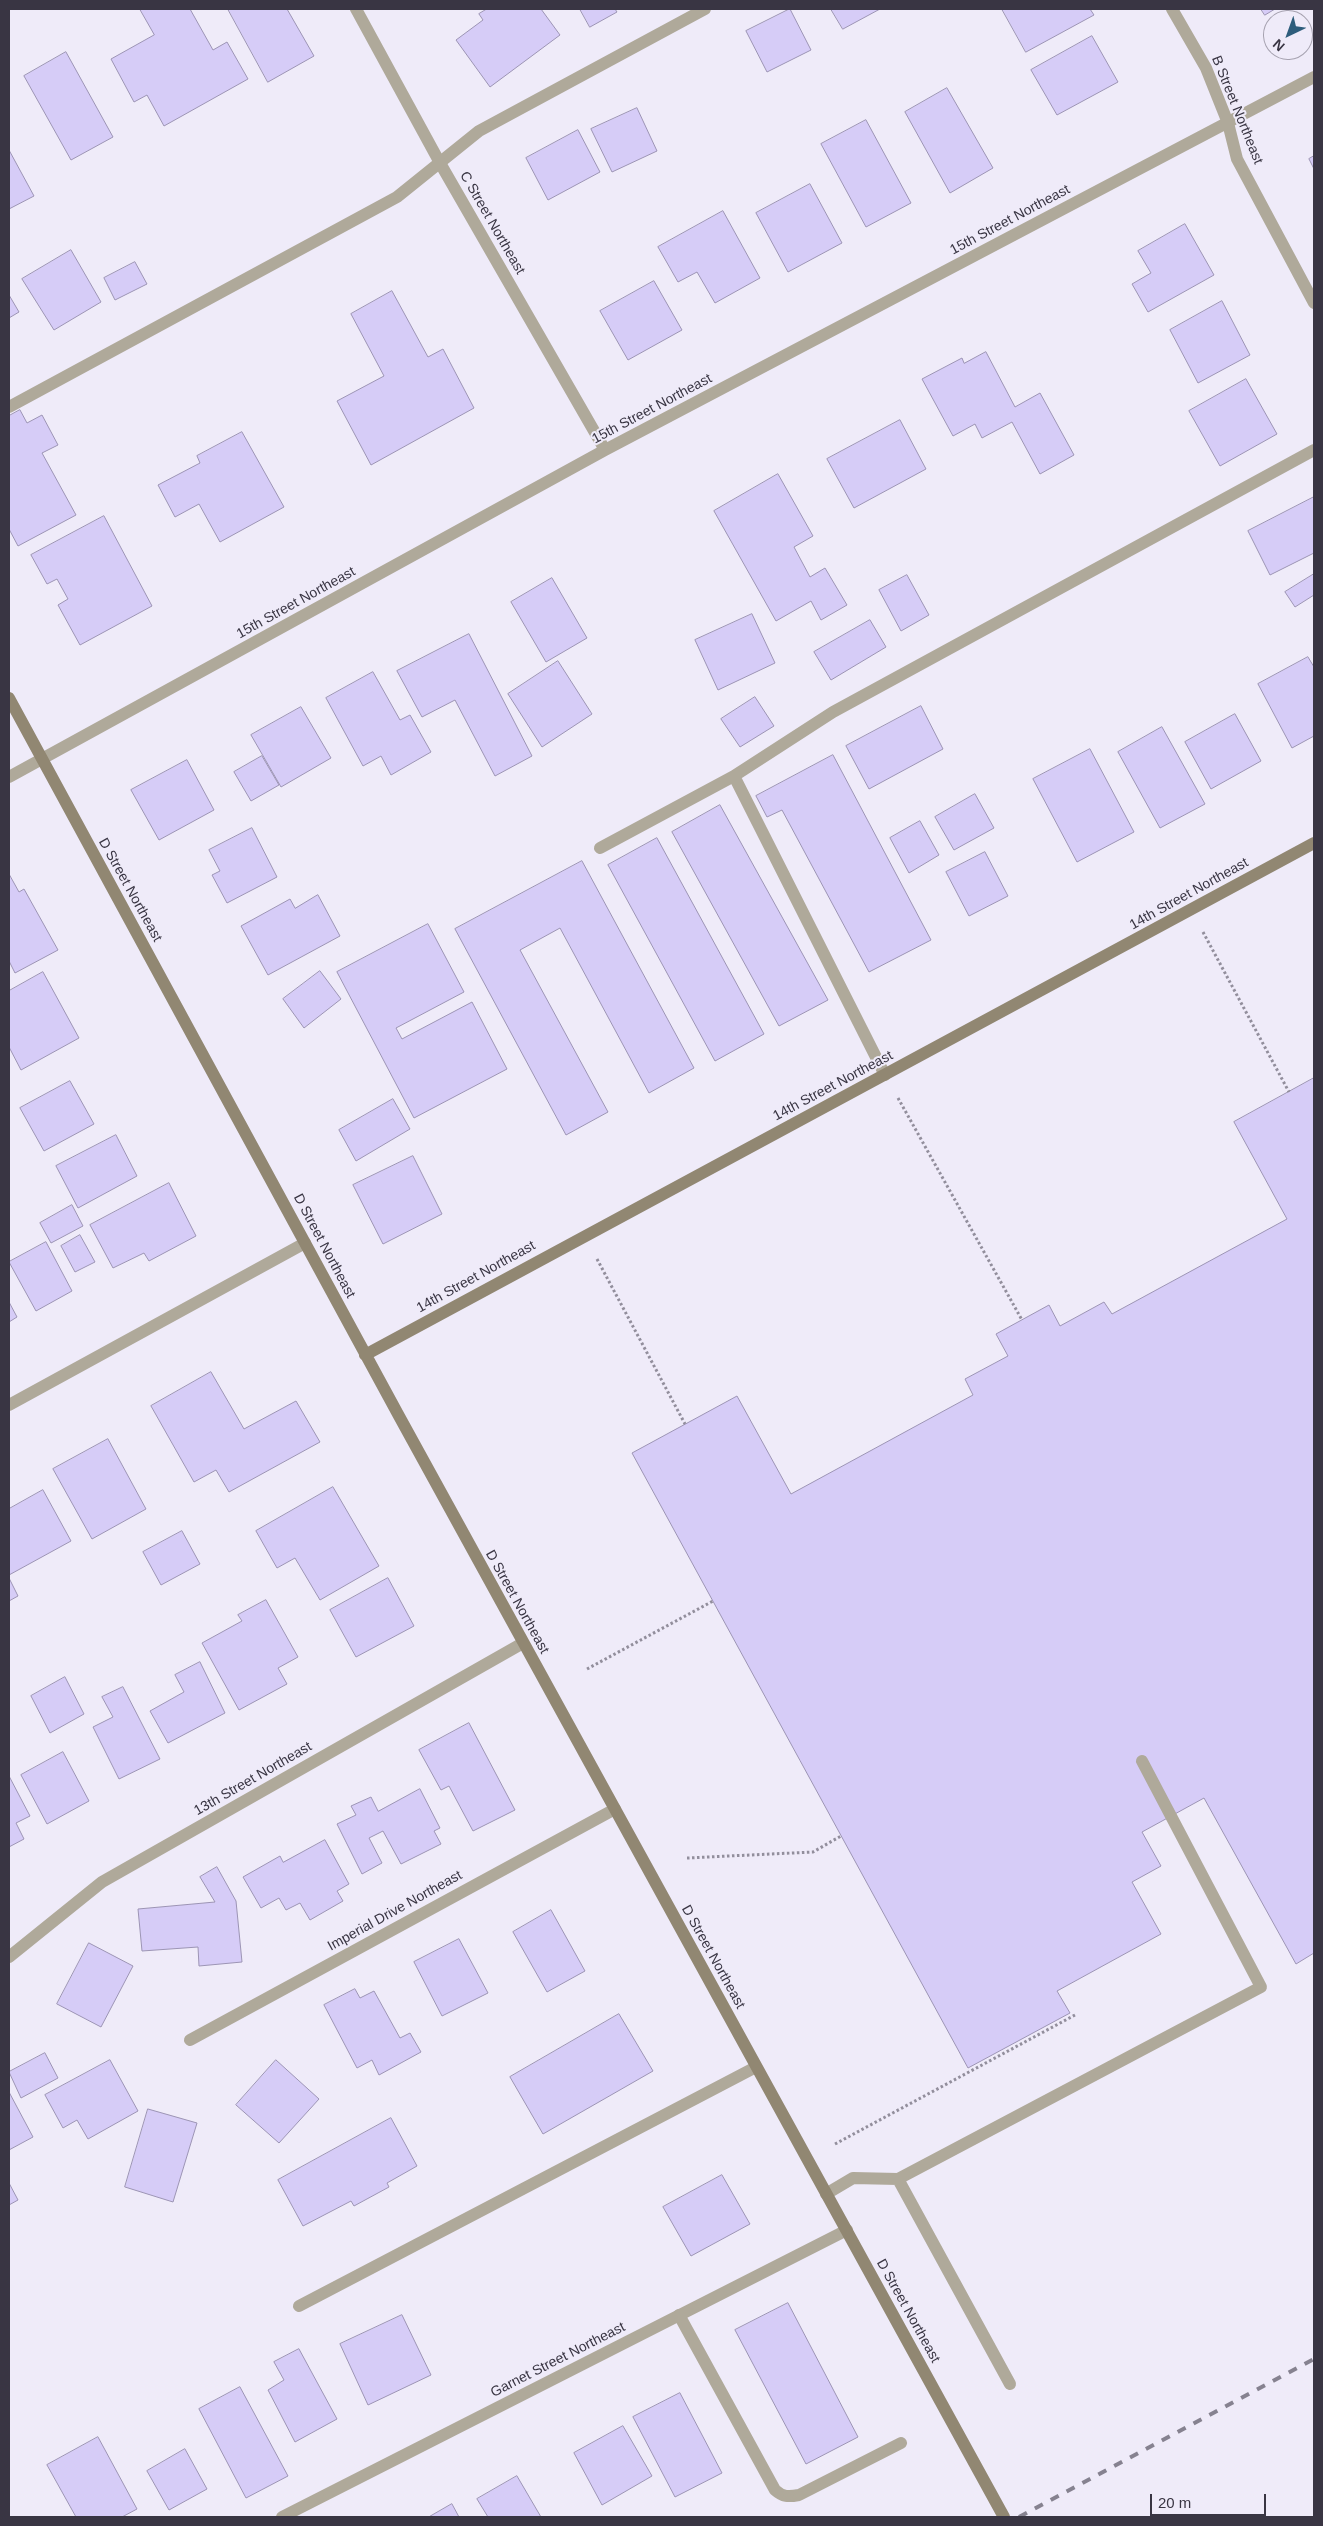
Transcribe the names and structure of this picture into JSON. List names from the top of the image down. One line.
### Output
{"streets":{"street":["B Street Northeast","15th Street Northeast","C Street Northeast","D Street Northeast","14th Street Northeast","13th Street Northeast","Imperial Drive Northeast","Garnet Street Northeast"]},"crossings":[["B Street Northeast","15th Street Northeast"],["15th Street Northeast","C Street Northeast"],["15th Street Northeast","D Street Northeast"],["D Street Northeast","14th Street Northeast"],["D Street Northeast","13th Street Northeast"],["D Street Northeast","Imperial Drive Northeast"],["D Street Northeast","Garnet Street Northeast"]],"scale_bar":"20 m","north":"bottom left"}
